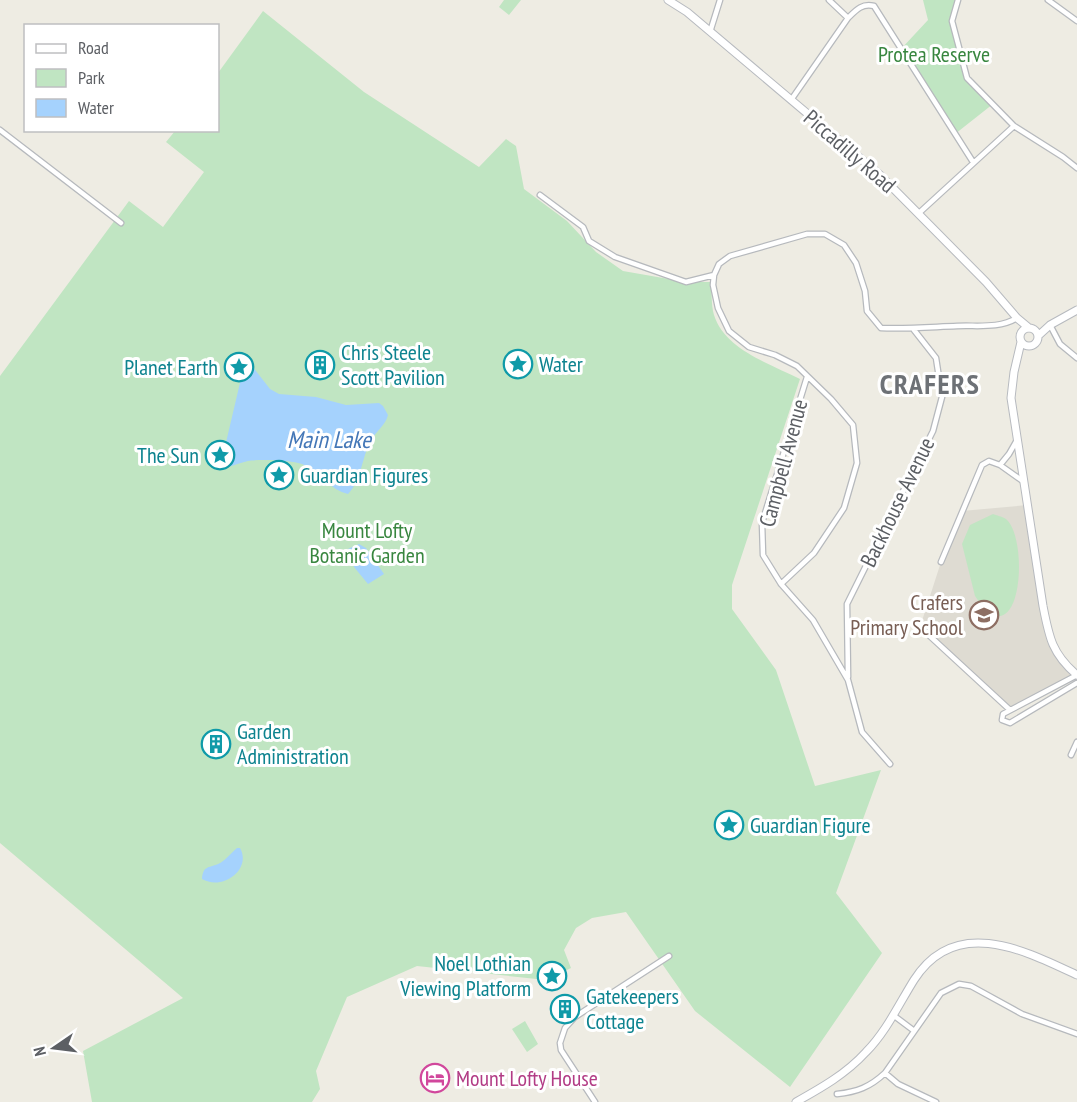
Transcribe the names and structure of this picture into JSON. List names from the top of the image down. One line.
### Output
{"streets":{"main road":["Piccadilly Road"],"street":["Campbell Avenue","Backhouse Avenue"]},"crossings":[["Campbell Avenue","Backhouse Avenue"]],"districts":["CRAFERS"],"water":["Main Lake"],"parks":["Protea Reserve","Mount Lofty Botanic Garden"],"places":{"place":["Water","Planet Earth","The Sun","Guardian Figures","Guardian Figure","Noel Lothian Viewing Platform"],"building":["Chris Steele Scott Pavilion","Garden Administration","Gatekeepers Cottage"],"school or university":["Crafers Primary School"],"hotel":["Mount Lofty House"]},"legend":["Road","Park","Water"],"north":"left"}
